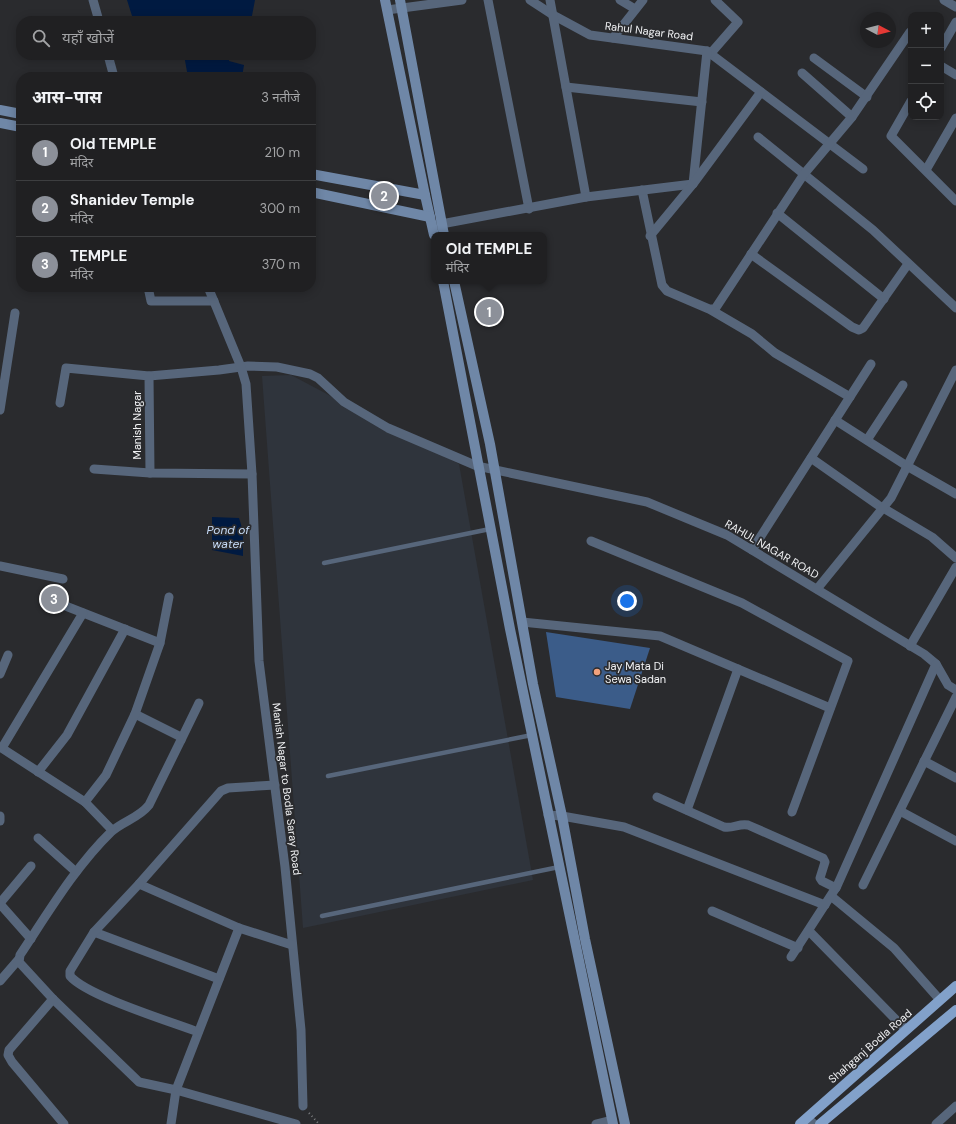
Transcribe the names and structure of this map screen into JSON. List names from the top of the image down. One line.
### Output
{"streets":{"main road":["Shahganj Bodla Road"],"street":["Rahul Nagar Road","Manish Nagar","RAHUL NAGAR ROAD","Manish Nagar to Bodla Saray Road"]},"crossings":[["Manish Nagar","RAHUL NAGAR ROAD"],["RAHUL NAGAR ROAD","Manish Nagar to Bodla Saray Road"]],"water":["Pond of water"],"places":["Jay Mata Di Sewa Sadan"],"north":"right","page":{"map_buttons":["+","−"],"search":"यहाँ खोजें","heading":["आस-पास","3 नतीजे"],"list":[{"mark":"1","name":"Old TEMPLE","note":"मंदिर","value":"210 m"},{"mark":"2","name":"Shanidev Temple","note":"मंदिर","value":"300 m"},{"mark":"3","name":"TEMPLE","note":"मंदिर","value":"370 m"}],"pins":["2","1","3"],"popup":["Old TEMPLE","मंदिर"]}}
